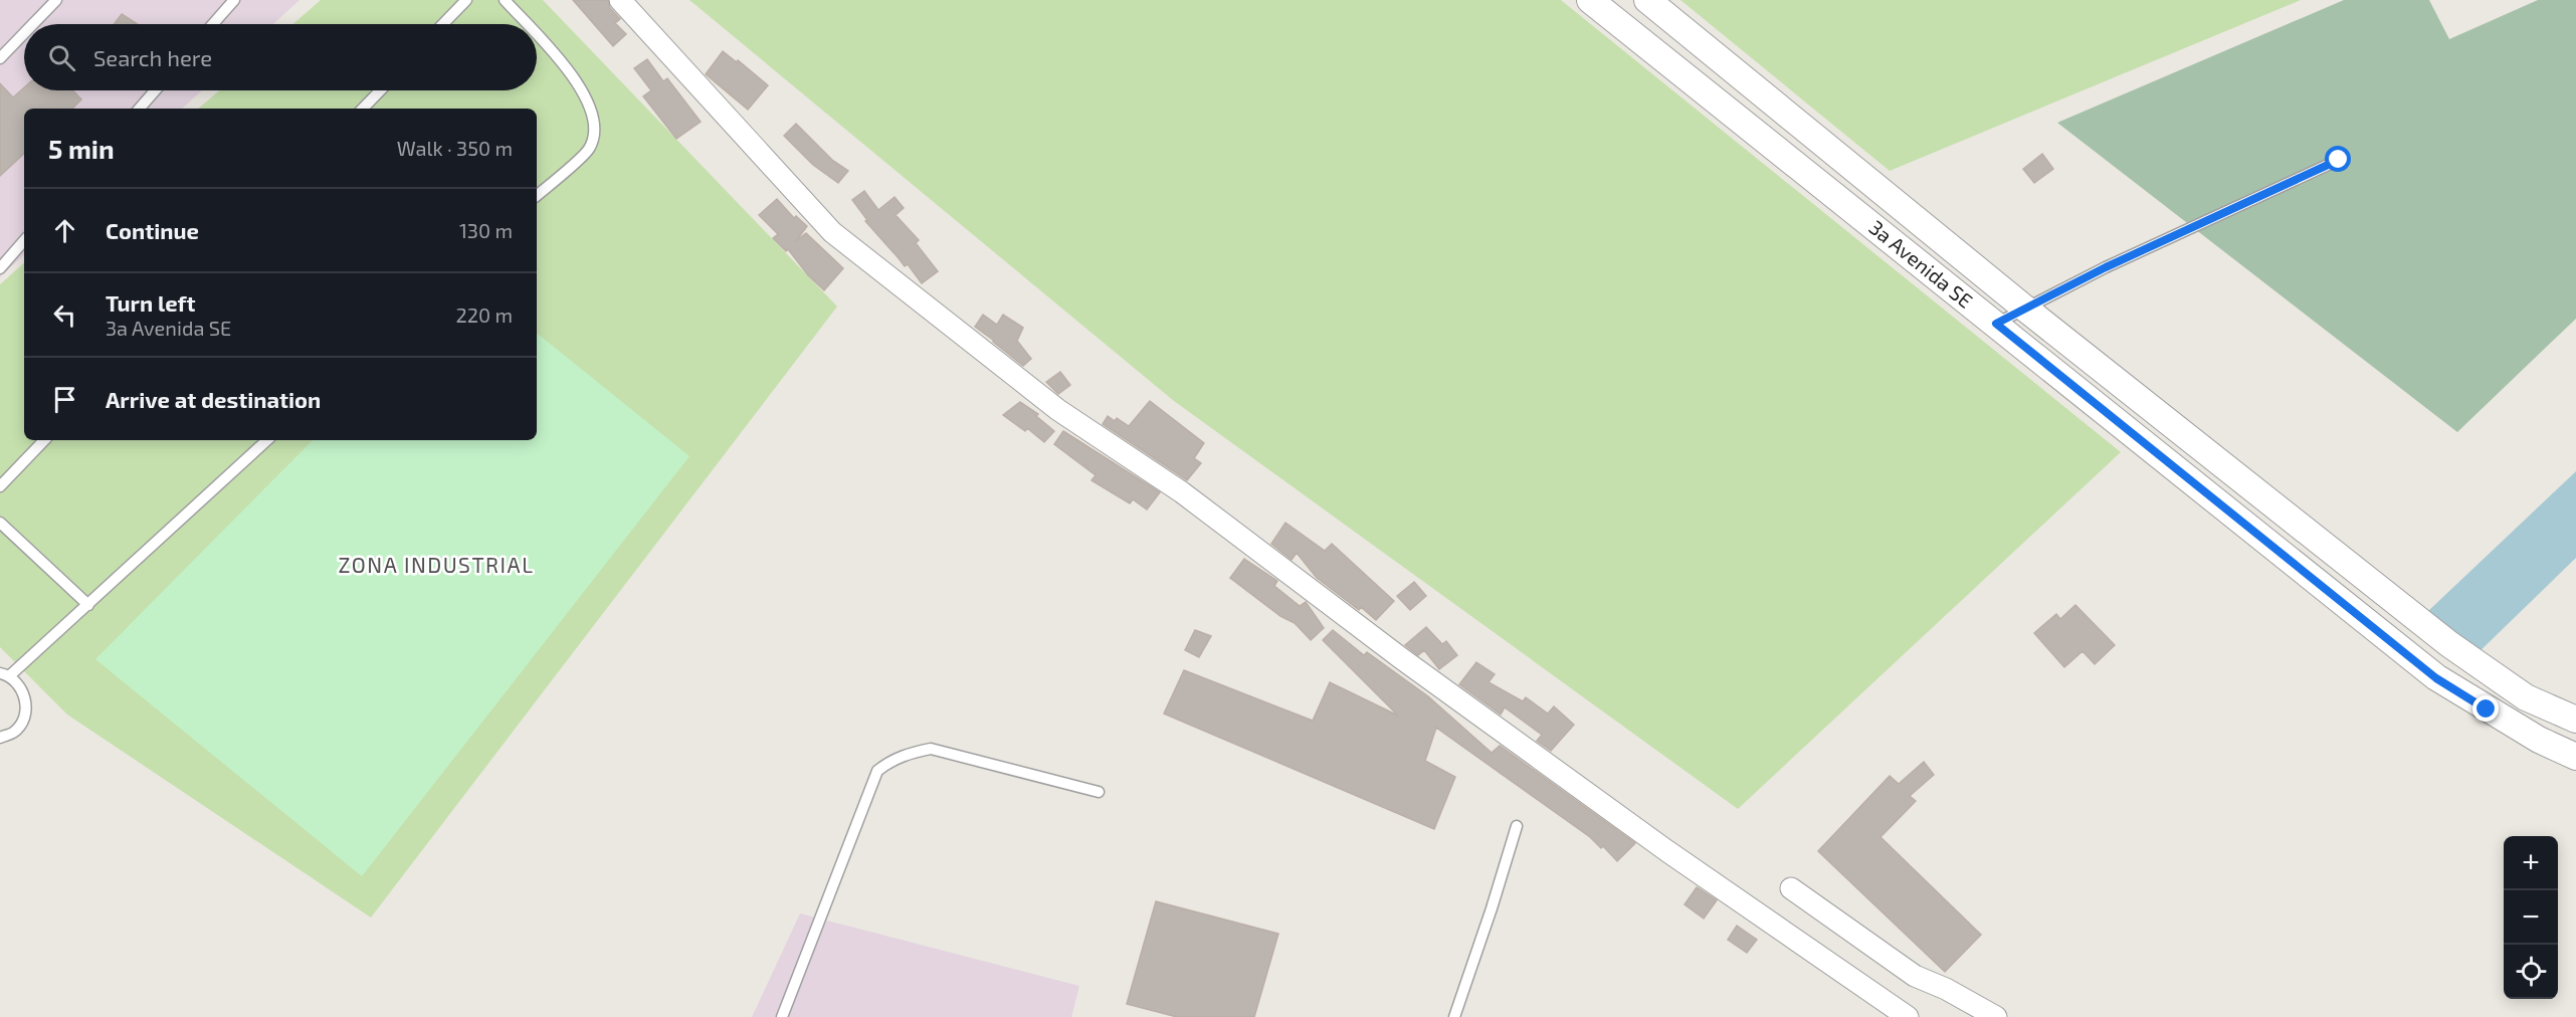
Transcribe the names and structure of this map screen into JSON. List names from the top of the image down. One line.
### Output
{"streets":{"street":["3a Avenida SE"]},"districts":["ZONA INDUSTRIAL"],"page":{"search":"Search here","heading":["5 min","Walk · 350 m"],"list":[["Continue","130 m"],["Turn left","3a Avenida SE","220 m"],"Arrive at destination"],"map_buttons":["+","−"]}}
